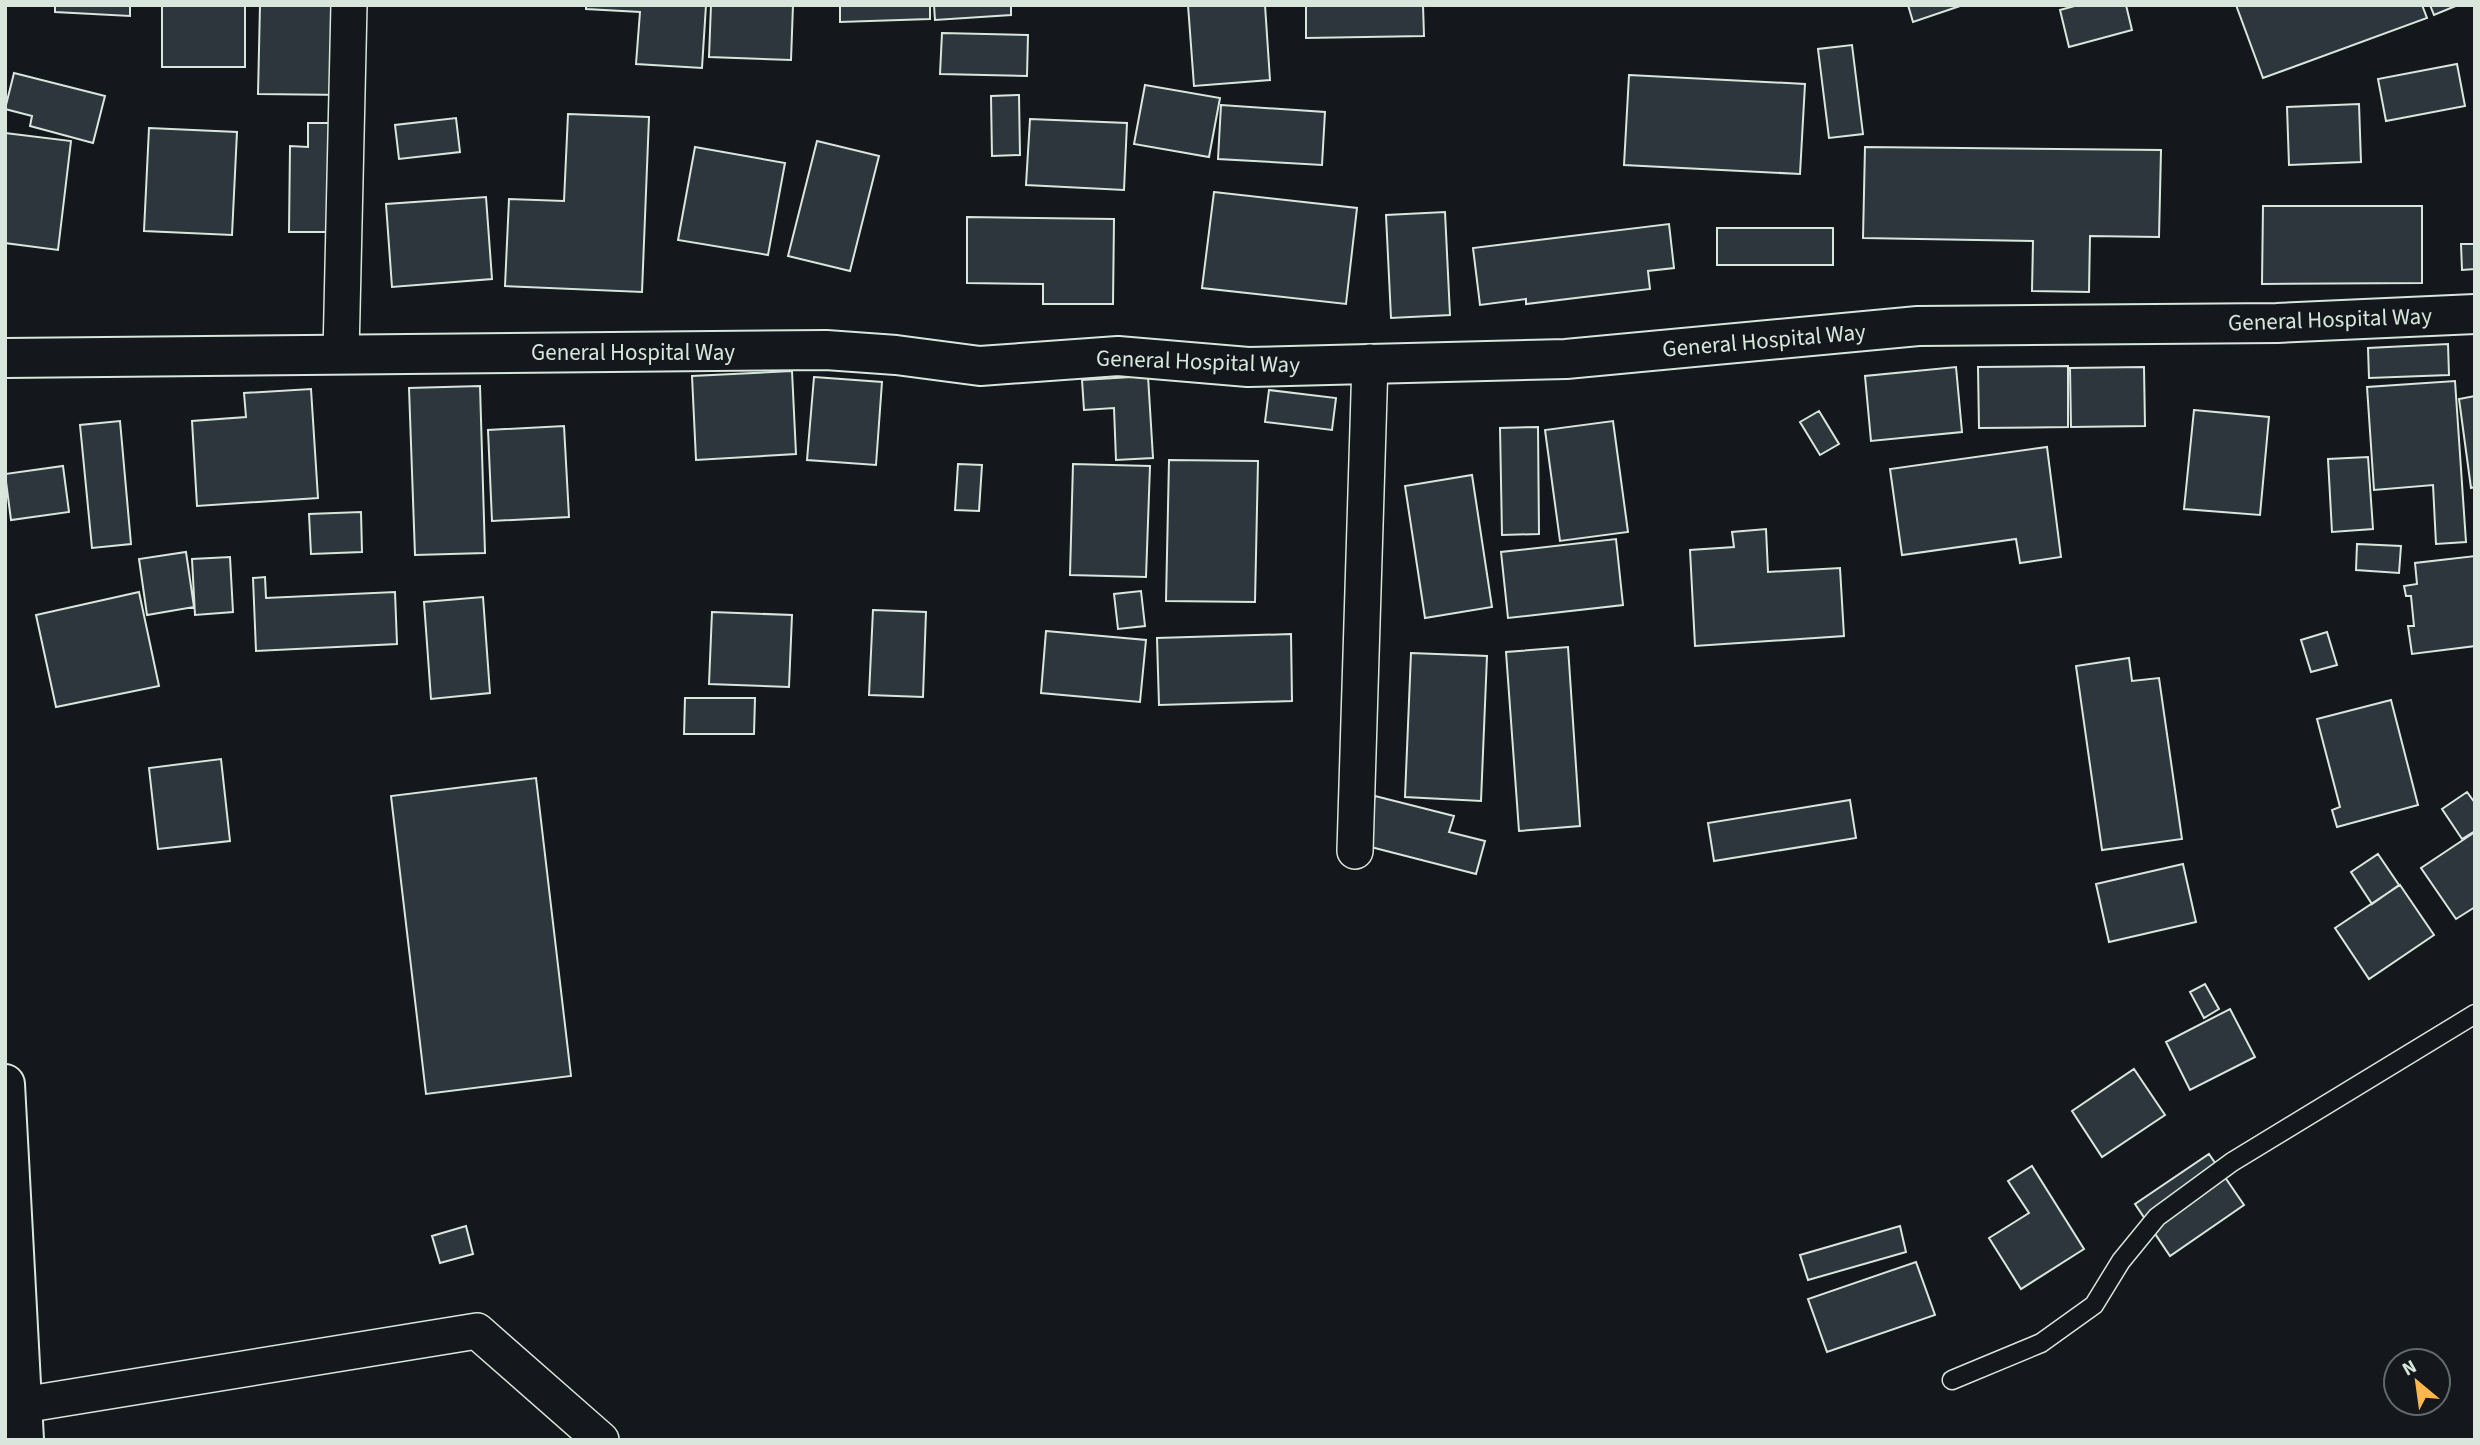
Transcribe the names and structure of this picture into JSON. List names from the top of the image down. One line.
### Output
{"streets":{"main road":["General Hospital Way"]},"north":"top left"}
